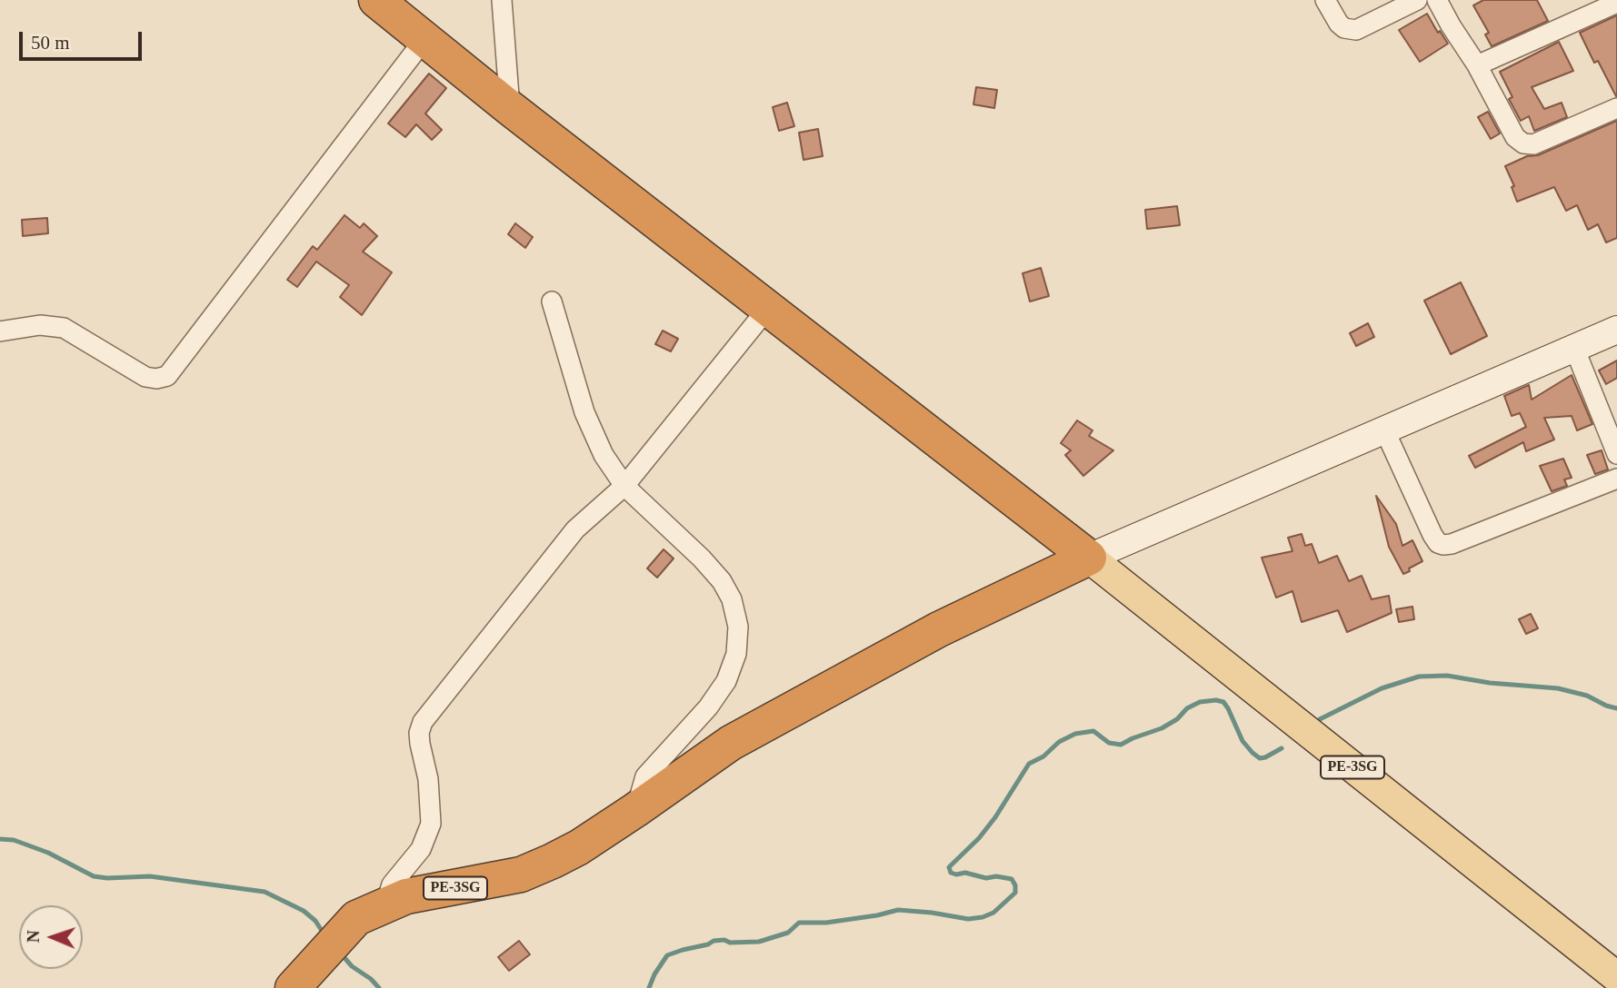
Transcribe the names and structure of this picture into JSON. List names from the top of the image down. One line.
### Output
{"streets":{"highway":["PE-3SG"]},"scale_bar":"50 m","north":"left"}
